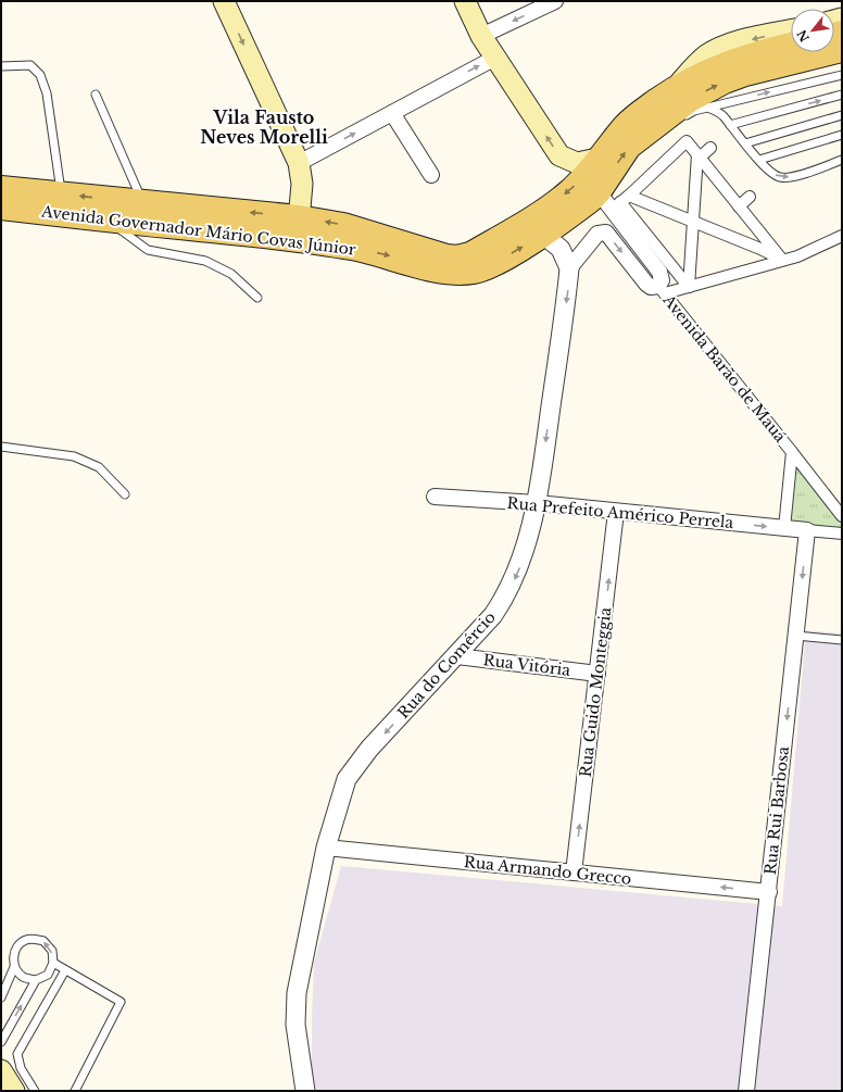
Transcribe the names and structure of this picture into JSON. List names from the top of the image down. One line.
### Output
{"streets":{"main road":["Avenida Governador Mário Covas Júnior"],"street":["Avenida Barão de Mauá","Rua Prefeito Américo Perrela","Rua do Comércio","Rua Vitória","Rua Guido Monteggia","Rua Rui Barbosa","Rua Armando Grecco"]},"crossings":[["Avenida Governador Mário Covas Júnior","Avenida Barão de Mauá"],["Avenida Barão de Mauá","Rua do Comércio"],["Rua Prefeito Américo Perrela","Rua do Comércio"],["Rua Prefeito Américo Perrela","Rua Guido Monteggia"],["Rua Prefeito Américo Perrela","Rua Rui Barbosa"],["Rua do Comércio","Rua Vitória"],["Rua do Comércio","Rua Armando Grecco"],["Rua Vitória","Rua Guido Monteggia"],["Rua Guido Monteggia","Rua Armando Grecco"],["Rua Rui Barbosa","Rua Armando Grecco"]],"one_way":["Rua Prefeito Américo Perrela","Rua do Comércio","Rua Guido Monteggia","Rua Rui Barbosa","Rua Armando Grecco"],"districts":["Vila Fausto Neves Morelli"],"north":"bottom left"}
